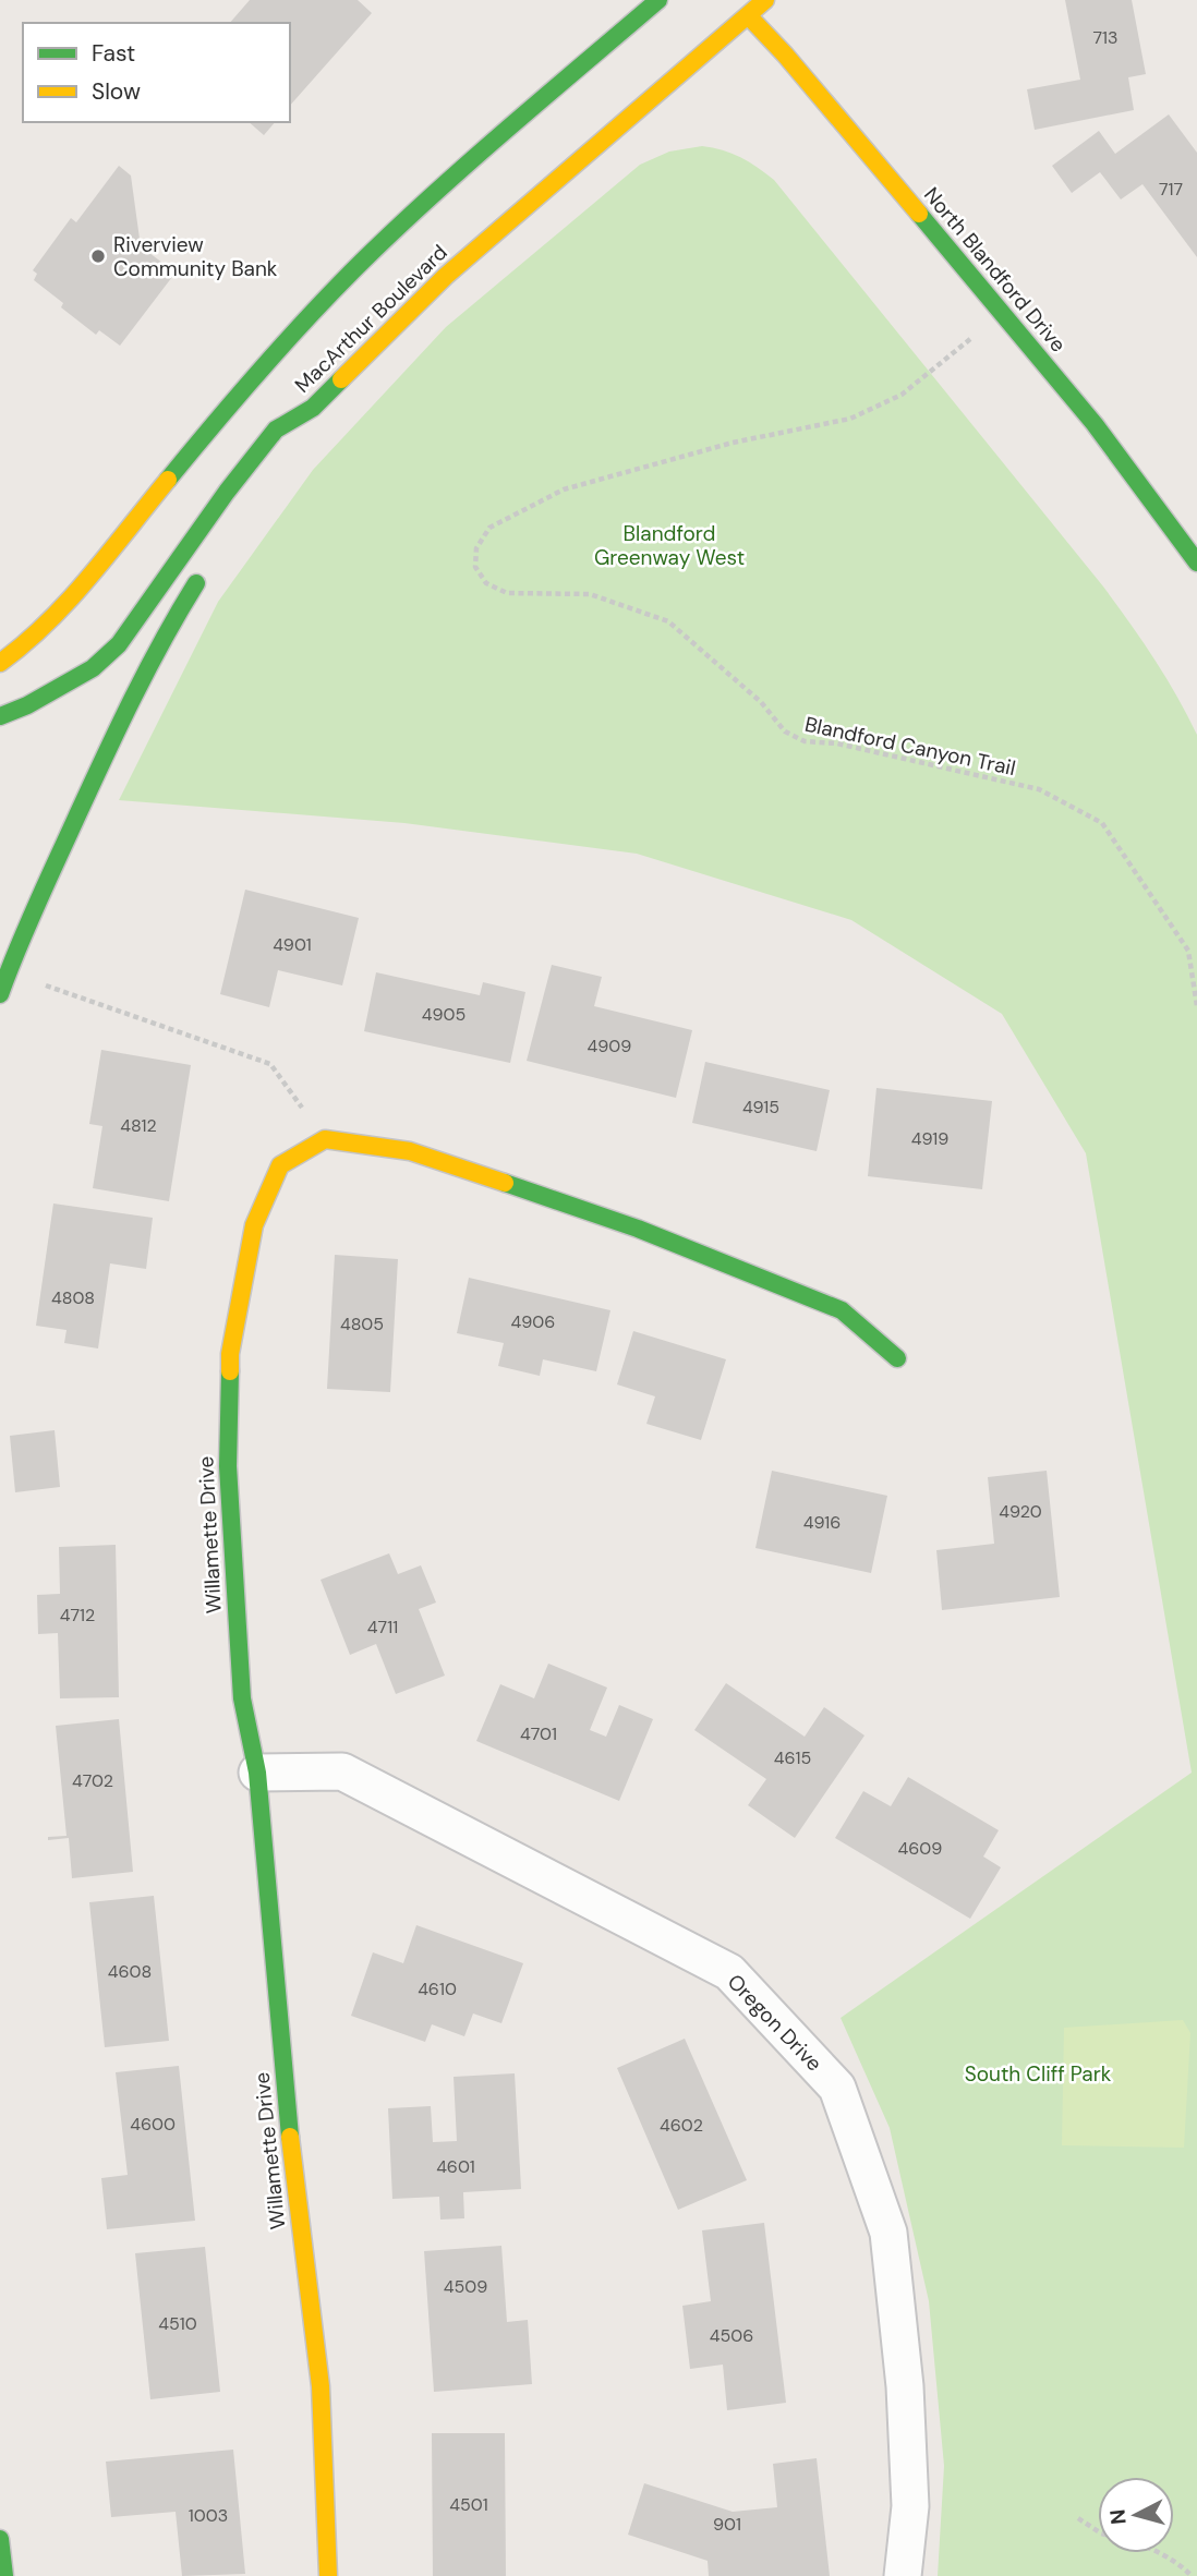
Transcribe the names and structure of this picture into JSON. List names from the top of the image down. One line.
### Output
{"streets":{"street":["North Blandford Drive","MacArthur Boulevard","Willamette Drive","Oregon Drive"],"path":["Blandford Canyon Trail"]},"crossings":[["North Blandford Drive","MacArthur Boulevard"],["North Blandford Drive","Blandford Canyon Trail"],["Willamette Drive","Oregon Drive"]],"parks":["Blandford Greenway West","South Cliff Park"],"places":["Riverview Community Bank"],"house_numbers":["713","717","4901","4905","4909","4915","4812","4919","4808","4906","4805","4920","4916","4712","4711","4701","4615","4702","4609","4608","4610","4600","4602","4601","4509","4510","4506","4501","1003","901"],"legend":["Fast","Slow"],"north":"left"}
